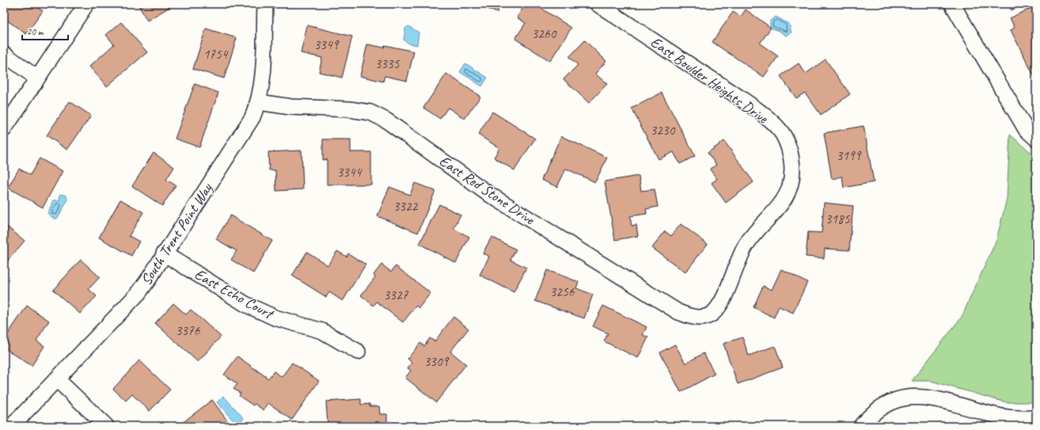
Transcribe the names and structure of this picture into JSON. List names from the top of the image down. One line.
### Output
{"streets":{"street":["East Boulder Heights Drive","East Red Stone Drive","South Trent Point Way","East Echo Court"]},"crossings":[["East Boulder Heights Drive","East Red Stone Drive"],["East Red Stone Drive","South Trent Point Way"],["South Trent Point Way","East Echo Court"]],"house_numbers":["3260","3349","1754","3335","3230","3199","3344","3322","3185","3256","3327","3376","3309"],"scale_bar":"20 m"}
